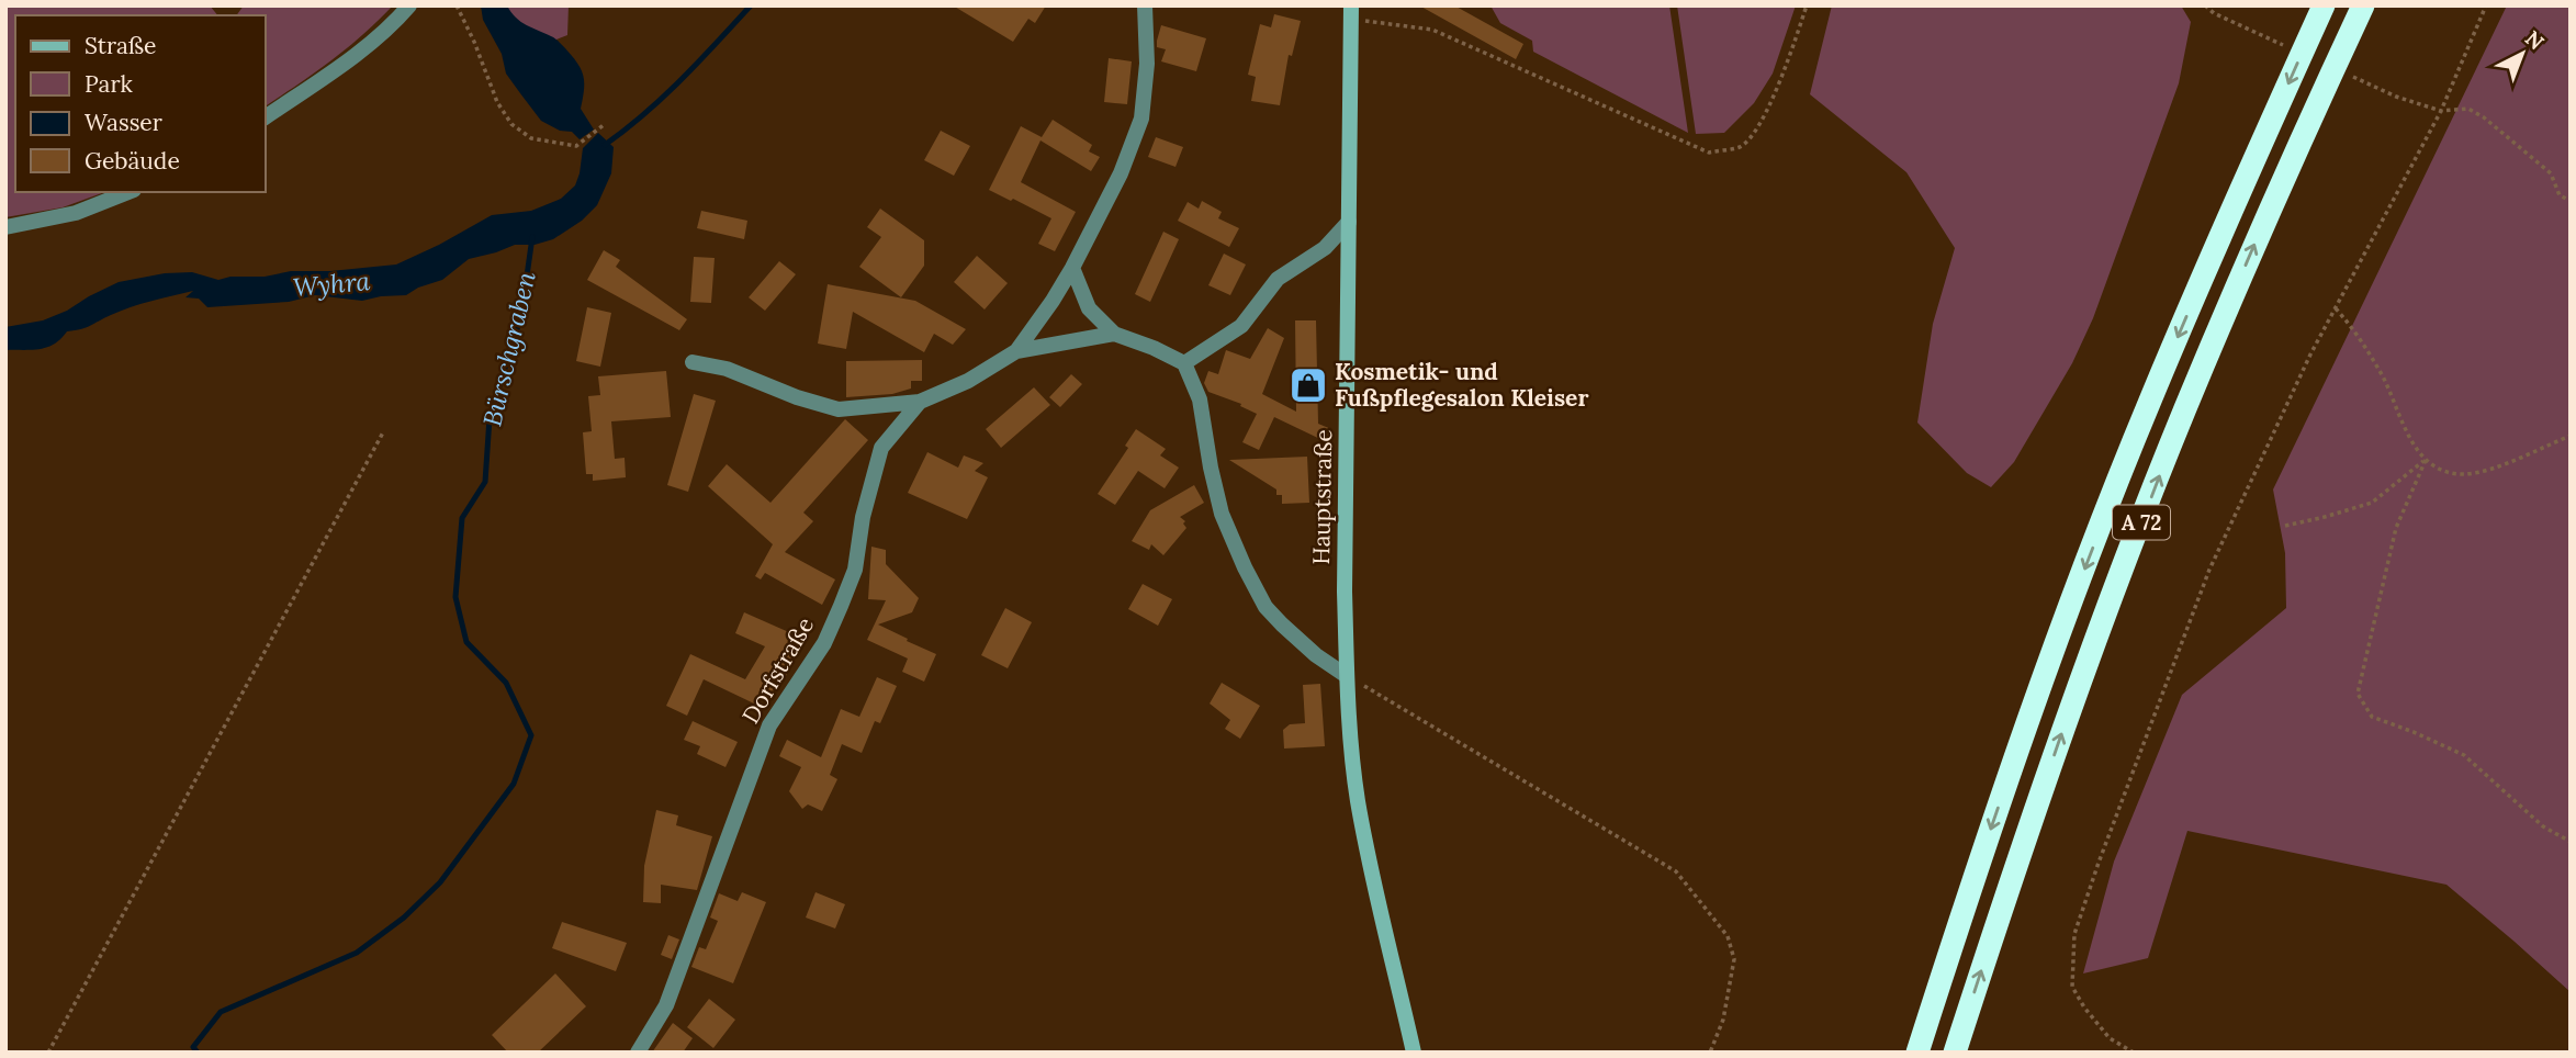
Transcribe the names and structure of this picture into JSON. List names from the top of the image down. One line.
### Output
{"streets":{"highway":["A 72"],"main road":["Hauptstraße"],"street":["Dorfstraße"]},"water":["Wyhra","Bürschgraben"],"places":{"shop":["Kosmetik- und Fußpflegesalon Kleiser"]},"legend":["Straße","Park","Wasser","Gebäude"],"north":"top right"}
